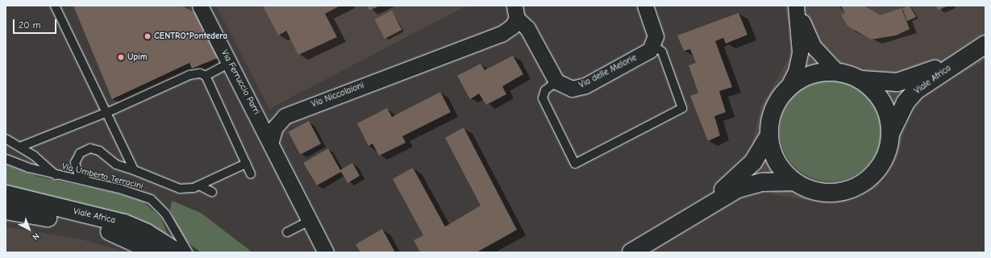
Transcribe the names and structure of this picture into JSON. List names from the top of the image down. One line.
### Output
{"streets":{"street":["Via delle Melorie","Viale Africa","Via Ferruccio Parri","Via Niccolaioni"],"lane":["Via Umberto Terracini"]},"crossings":[["Via Ferruccio Parri","Via Niccolaioni"]],"places":["CENTRO*Pontedera","Upim"],"scale_bar":"20 m","north":"bottom right"}
